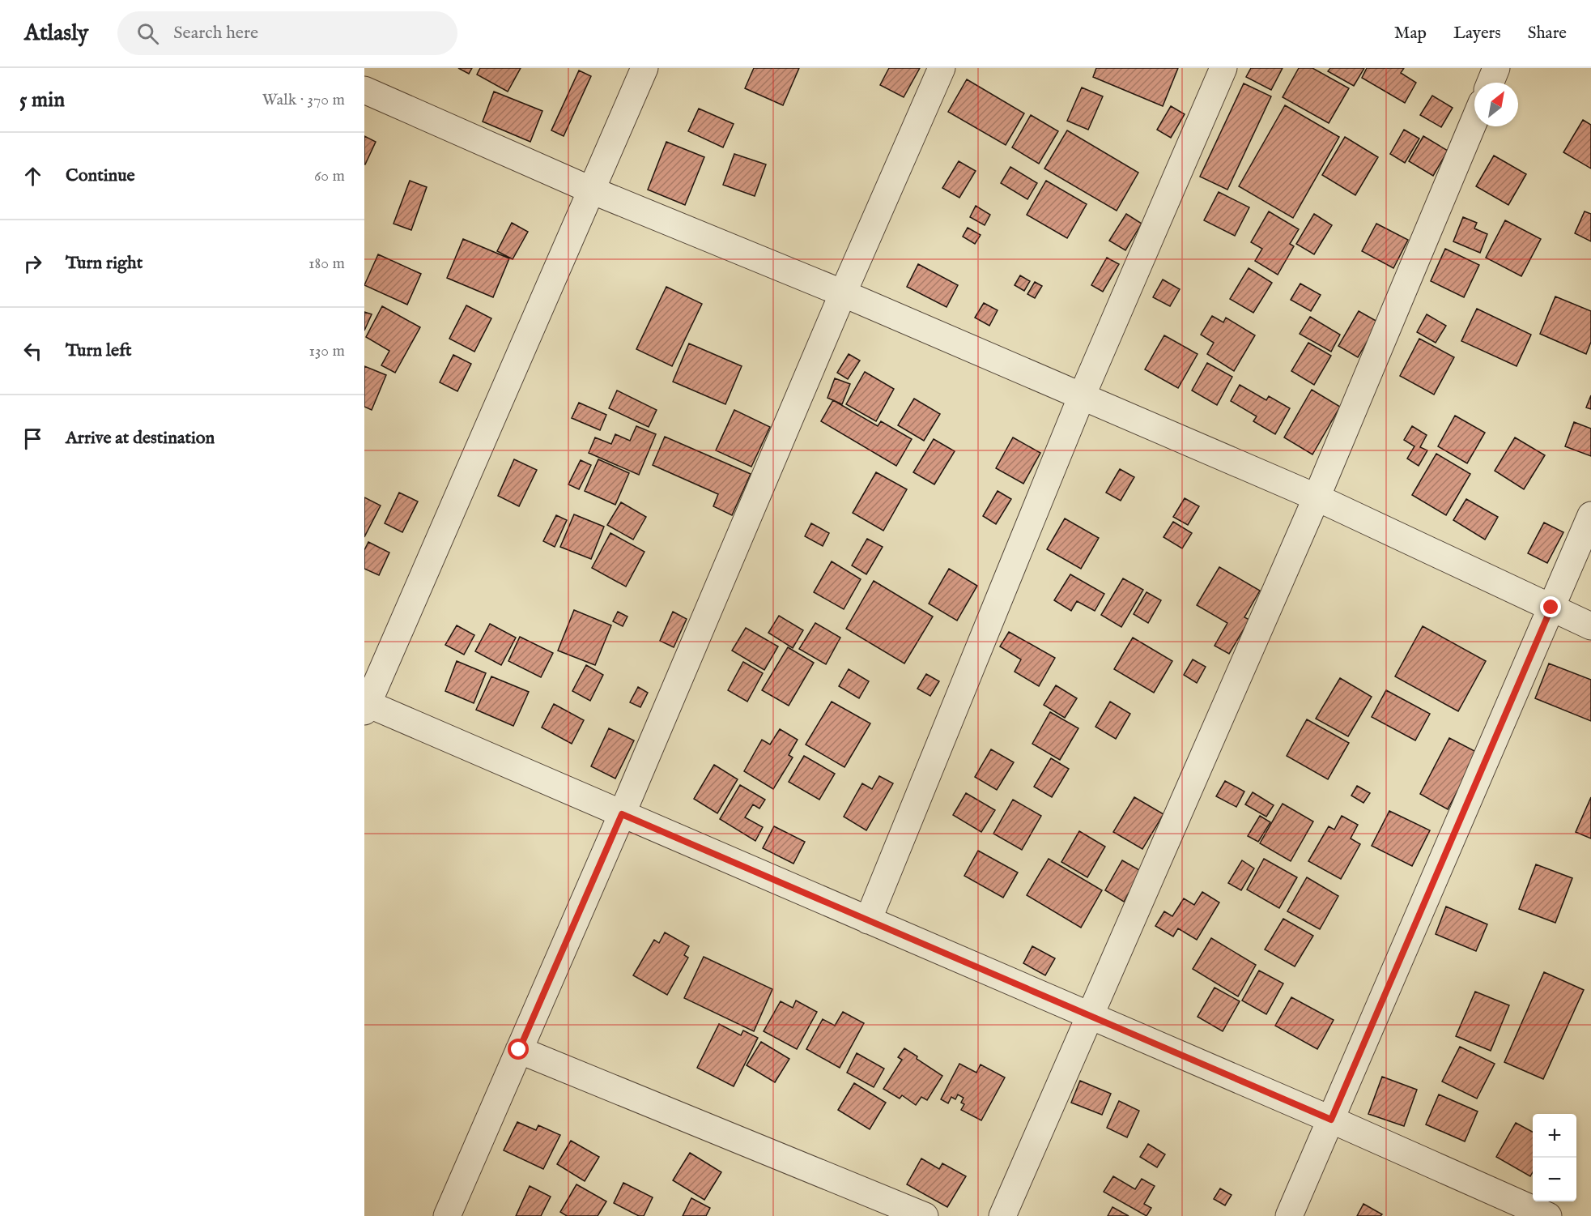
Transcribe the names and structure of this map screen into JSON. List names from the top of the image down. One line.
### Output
{"north":"top right","page":{"header":"Atlasly","search":"Search here","nav":["Map","Layers","Share"],"heading":["5 min","Walk · 370 m"],"list":[["Continue","60 m"],["Turn right","180 m"],["Turn left","130 m"],"Arrive at destination"],"map_buttons":["+","−"]}}
